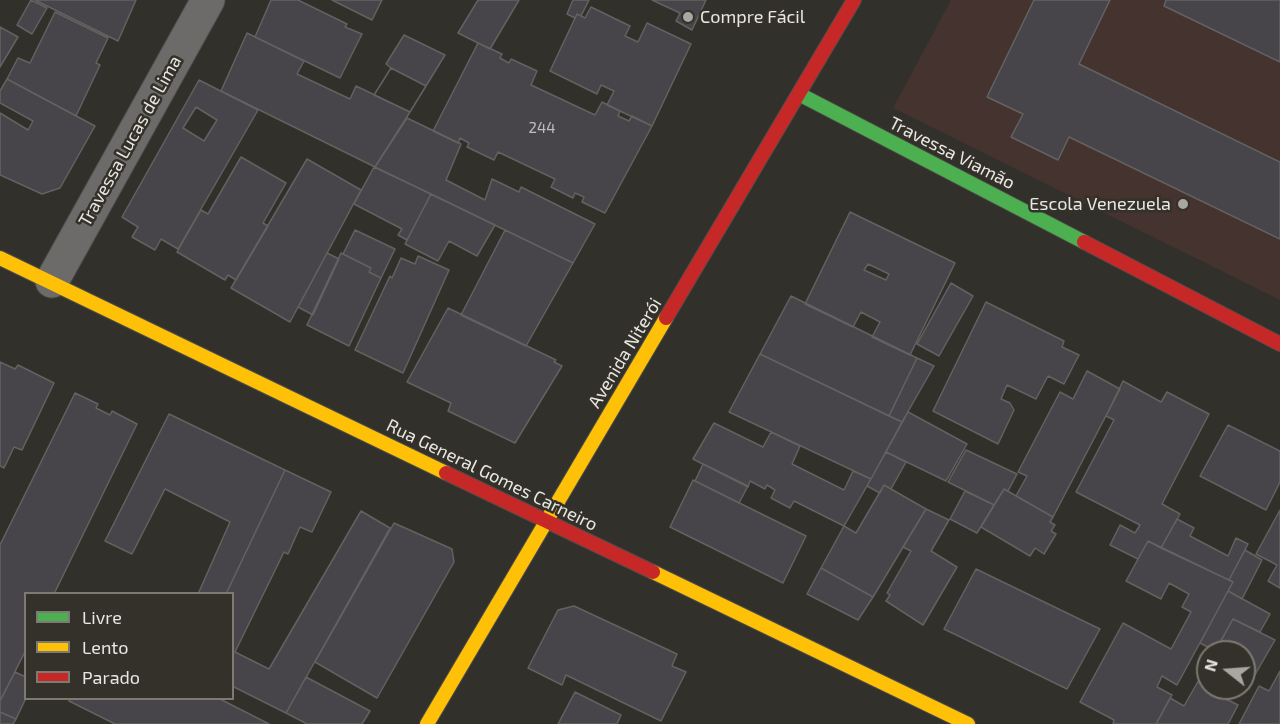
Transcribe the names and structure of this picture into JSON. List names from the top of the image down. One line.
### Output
{"streets":{"main road":["Travessa Viamão","Avenida Niterói","Rua General Gomes Carneiro"],"street":["Travessa Lucas de Lima"]},"crossings":[["Travessa Lucas de Lima","Rua General Gomes Carneiro"],["Travessa Viamão","Avenida Niterói"],["Avenida Niterói","Rua General Gomes Carneiro"]],"places":["Compre Fácil","Escola Venezuela"],"house_numbers":["244"],"legend":["Livre","Lento","Parado"],"north":"left"}
